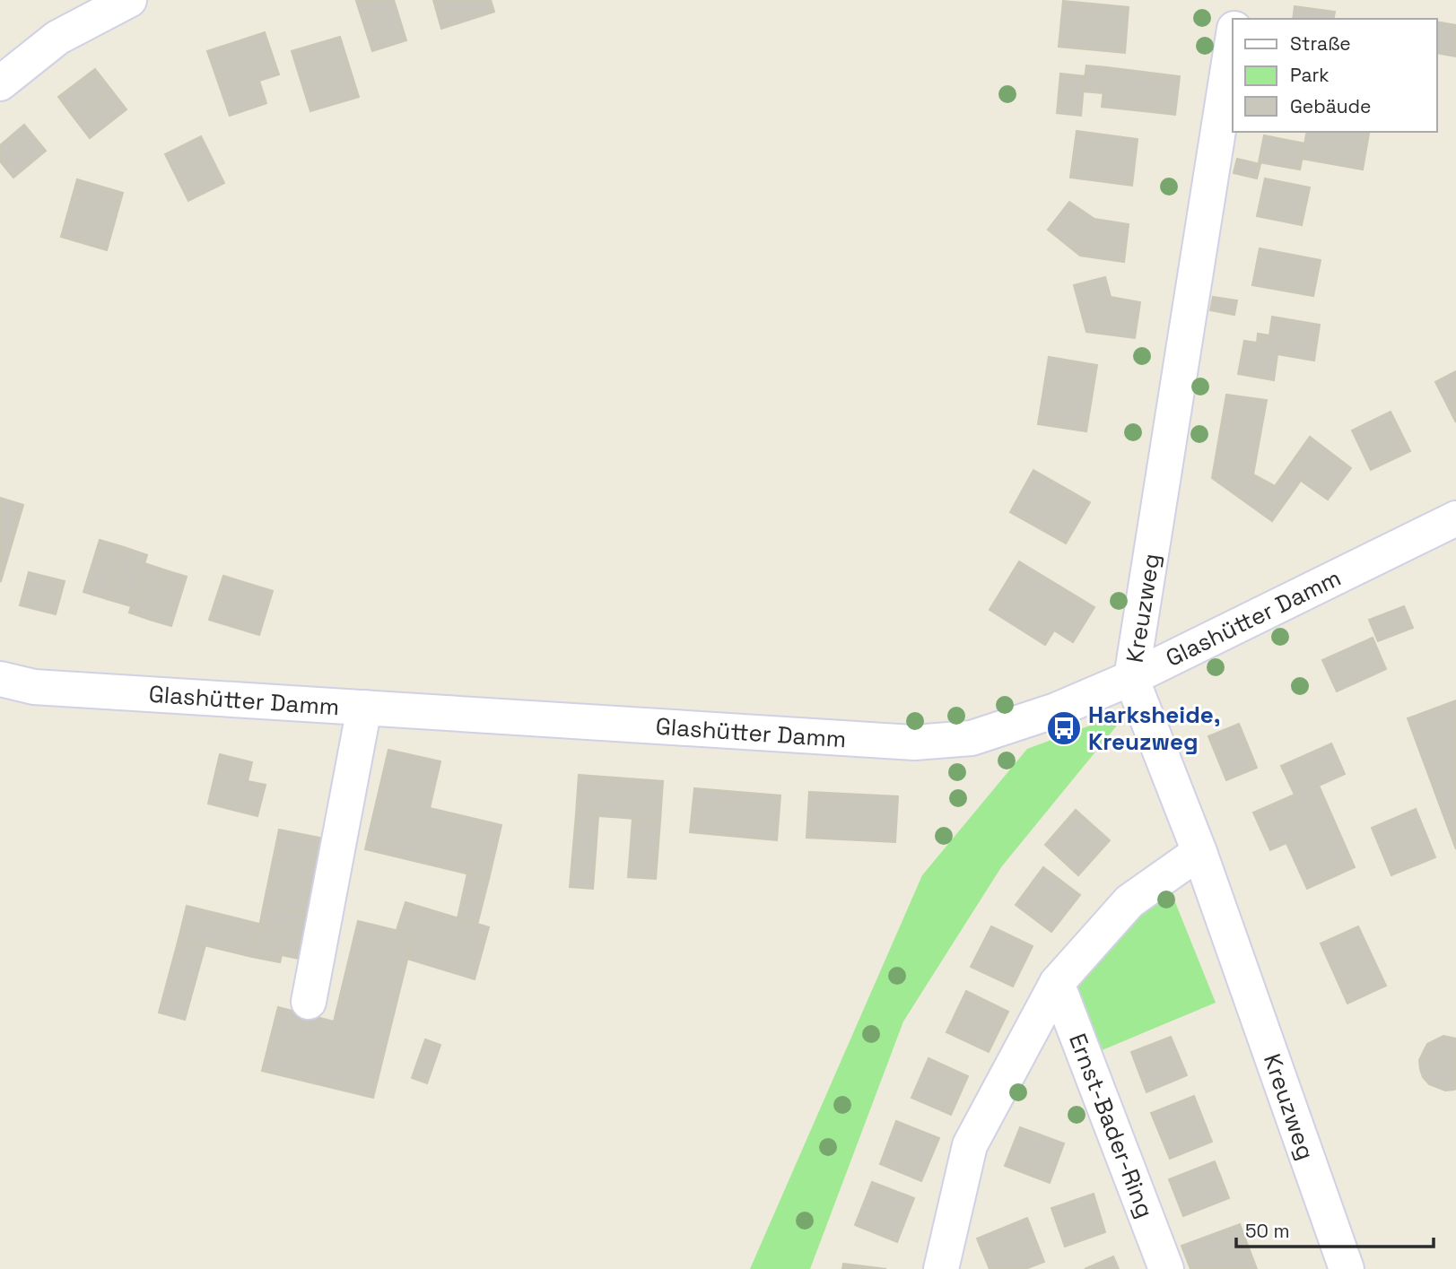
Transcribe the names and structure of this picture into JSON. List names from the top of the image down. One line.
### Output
{"streets":{"street":["Kreuzweg","Glashütter Damm","Ernst-Bader-Ring"]},"crossings":[["Kreuzweg","Glashütter Damm"],["Kreuzweg","Ernst-Bader-Ring"]],"places":{"bus stop":["Harksheide, Kreuzweg"]},"legend":["Straße","Park","Gebäude"],"scale_bar":"50 m"}
